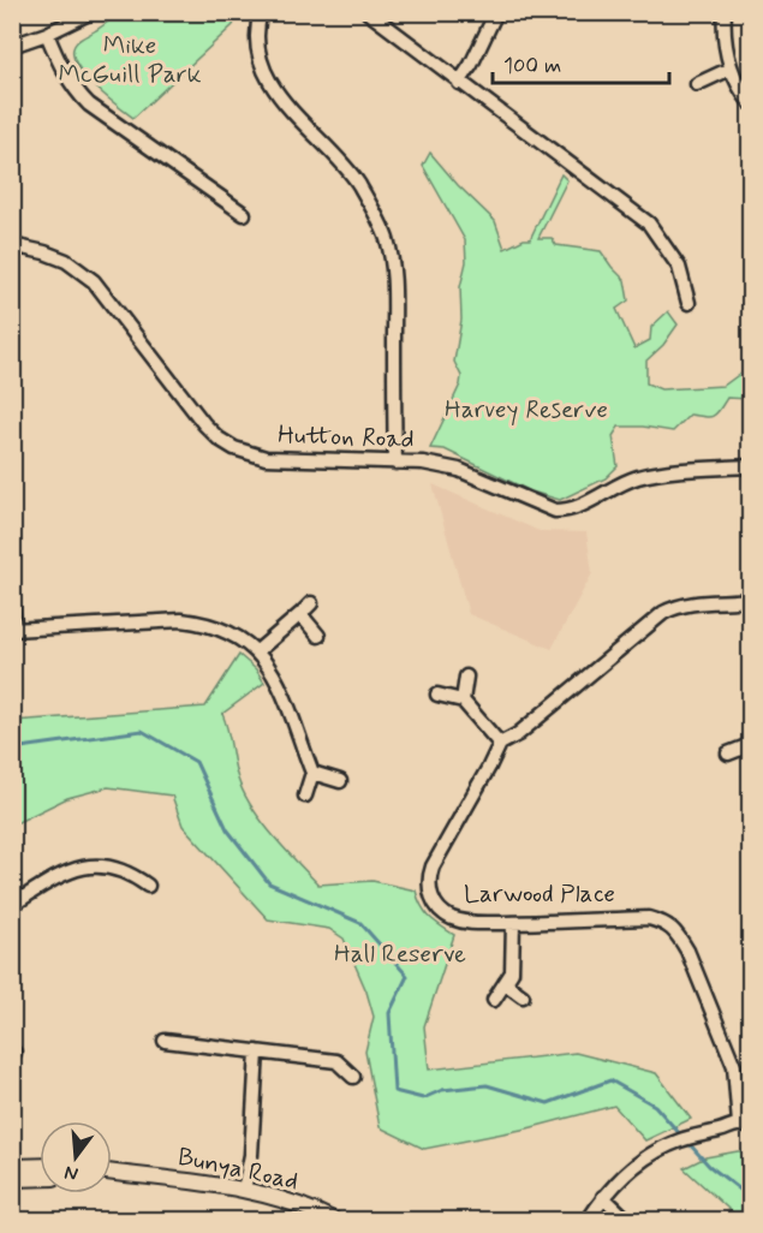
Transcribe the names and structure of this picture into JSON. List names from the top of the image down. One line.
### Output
{"streets":{"main road":["Bunya Road"],"street":["Hutton Road","Larwood Place"]},"parks":["Mike McGuill Park","Harvey Reserve","Hall Reserve"],"scale_bar":"100 m","north":"bottom"}
